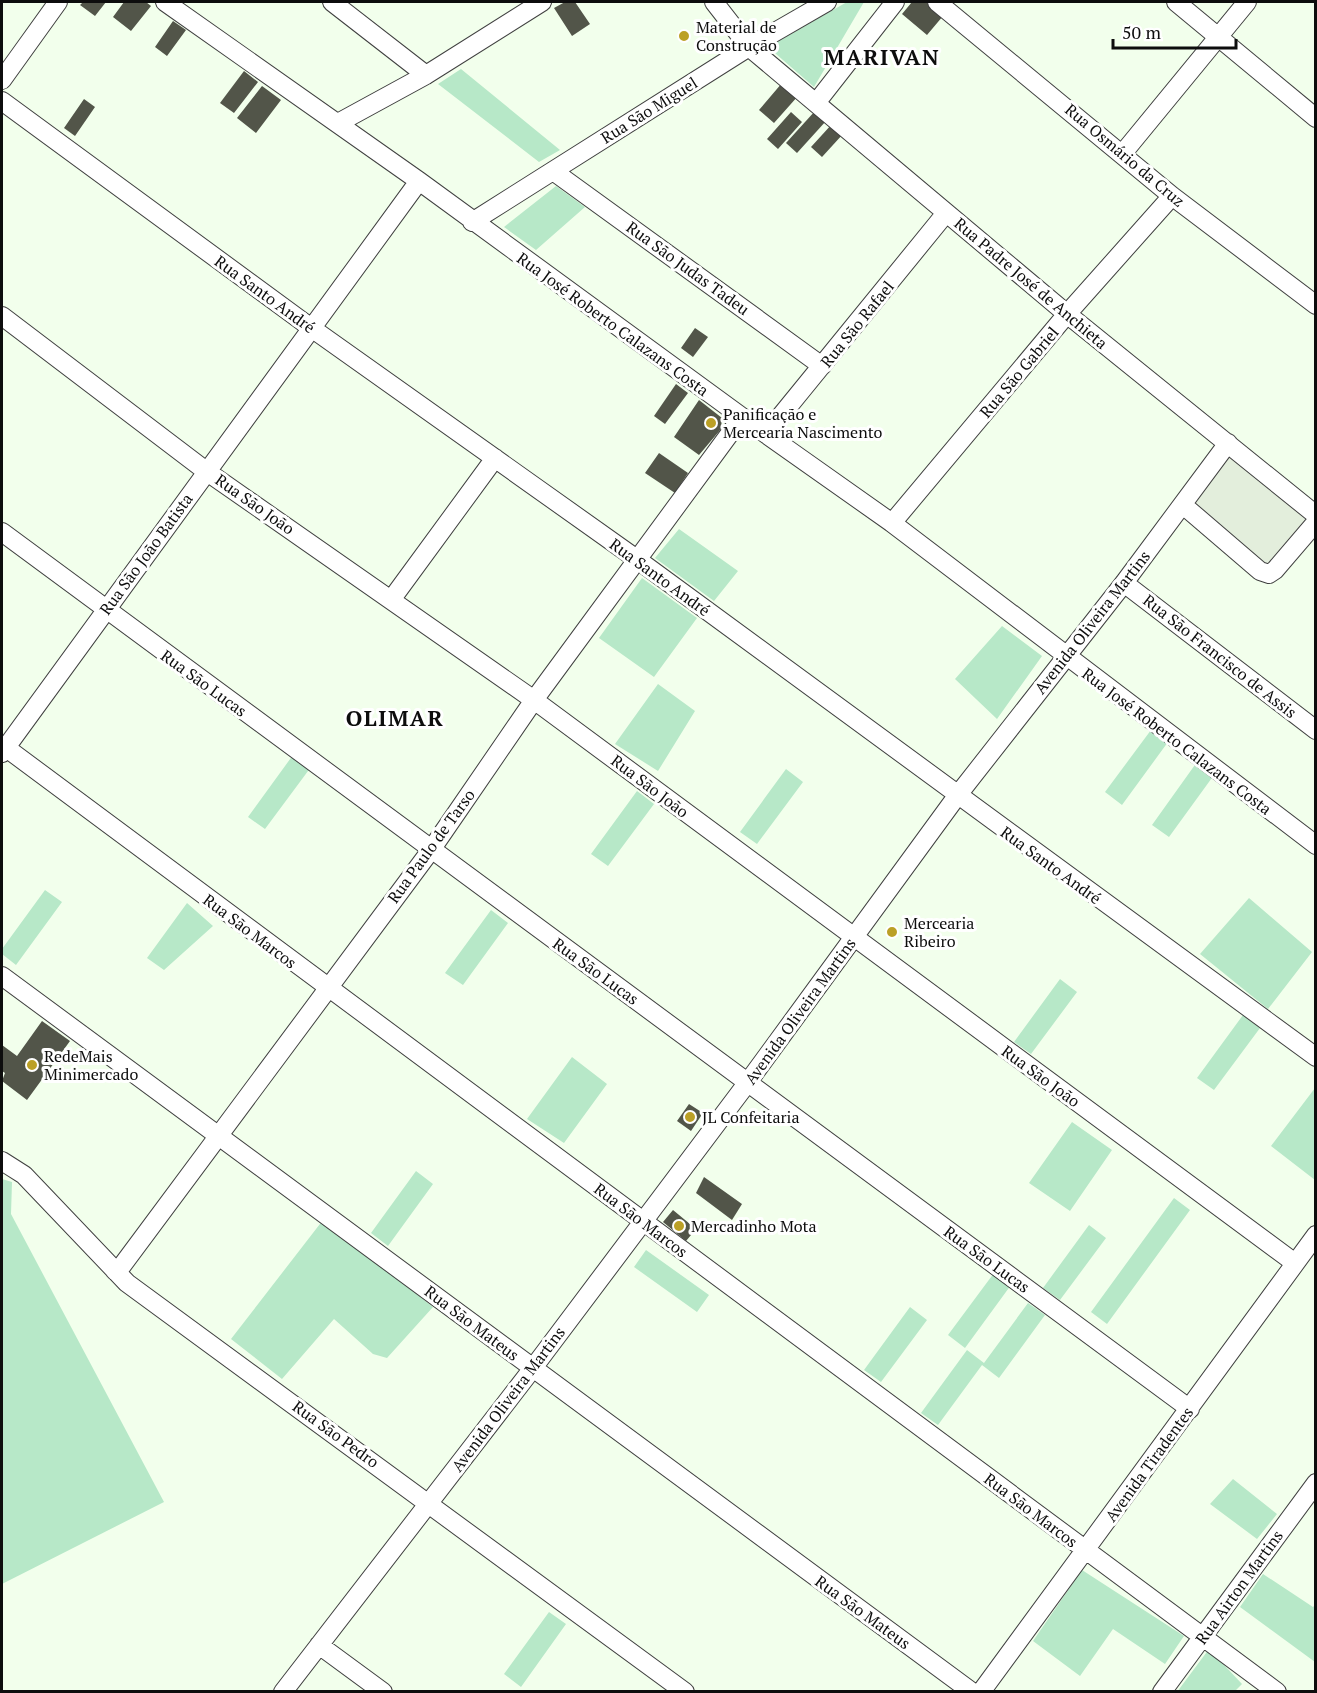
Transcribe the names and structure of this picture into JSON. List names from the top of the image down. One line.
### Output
{"streets":{"street":["Rua São Miguel","Rua Osmário da Cruz","Rua São Judas Tadeu","Rua Padre José de Anchieta","Rua Santo André","Rua José Roberto Calazans Costa","Rua São Rafael","Rua São Gabriel","Rua São João","Rua São João Batista","Avenida Oliveira Martins","Rua São Francisco de Assis","Rua São Lucas","Rua Paulo de Tarso","Rua São Marcos","Rua São Mateus","Rua São Pedro","Avenida Tiradentes","Rua Airton Martins"]},"crossings":[["Rua São Miguel","Rua São Judas Tadeu"],["Rua São Miguel","Rua Padre José de Anchieta"],["Rua São Miguel","Rua José Roberto Calazans Costa"],["Rua Osmário da Cruz","Rua São Gabriel"],["Rua São Judas Tadeu","Rua São Rafael"],["Rua Padre José de Anchieta","Rua São Rafael"],["Rua Padre José de Anchieta","Rua São Gabriel"],["Rua Padre José de Anchieta","Avenida Oliveira Martins"],["Rua Santo André","Rua São João Batista"],["Rua Santo André","Avenida Oliveira Martins"],["Rua Santo André","Rua Paulo de Tarso"],["Rua José Roberto Calazans Costa","Rua São Rafael"],["Rua José Roberto Calazans Costa","Rua São Gabriel"],["Rua José Roberto Calazans Costa","Rua São João Batista"],["Rua José Roberto Calazans Costa","Avenida Oliveira Martins"],["Rua José Roberto Calazans Costa","Rua Paulo de Tarso"],["Rua São João","Rua São João Batista"],["Rua São João","Avenida Oliveira Martins"],["Rua São João","Rua Paulo de Tarso"],["Rua São João","Avenida Tiradentes"],["Rua São João Batista","Rua São Lucas"],["Rua São João Batista","Rua São Marcos"],["Avenida Oliveira Martins","Rua São Francisco de Assis"],["Avenida Oliveira Martins","Rua São Lucas"],["Avenida Oliveira Martins","Rua São Marcos"],["Avenida Oliveira Martins","Rua São Mateus"],["Avenida Oliveira Martins","Rua São Pedro"],["Rua São Lucas","Rua Paulo de Tarso"],["Rua São Lucas","Avenida Tiradentes"],["Rua Paulo de Tarso","Rua São Marcos"],["Rua Paulo de Tarso","Rua São Mateus"],["Rua Paulo de Tarso","Rua São Pedro"],["Rua São Marcos","Avenida Tiradentes"],["Rua São Marcos","Rua Airton Martins"]],"districts":["MARIVAN","OLIMAR"],"places":["Material de Construção","Panificação e Mercearia Nascimento","Mercearia Ribeiro","RedeMais Minimercado","JL Confeitaria","Mercadinho Mota"],"scale_bar":"50 m"}
